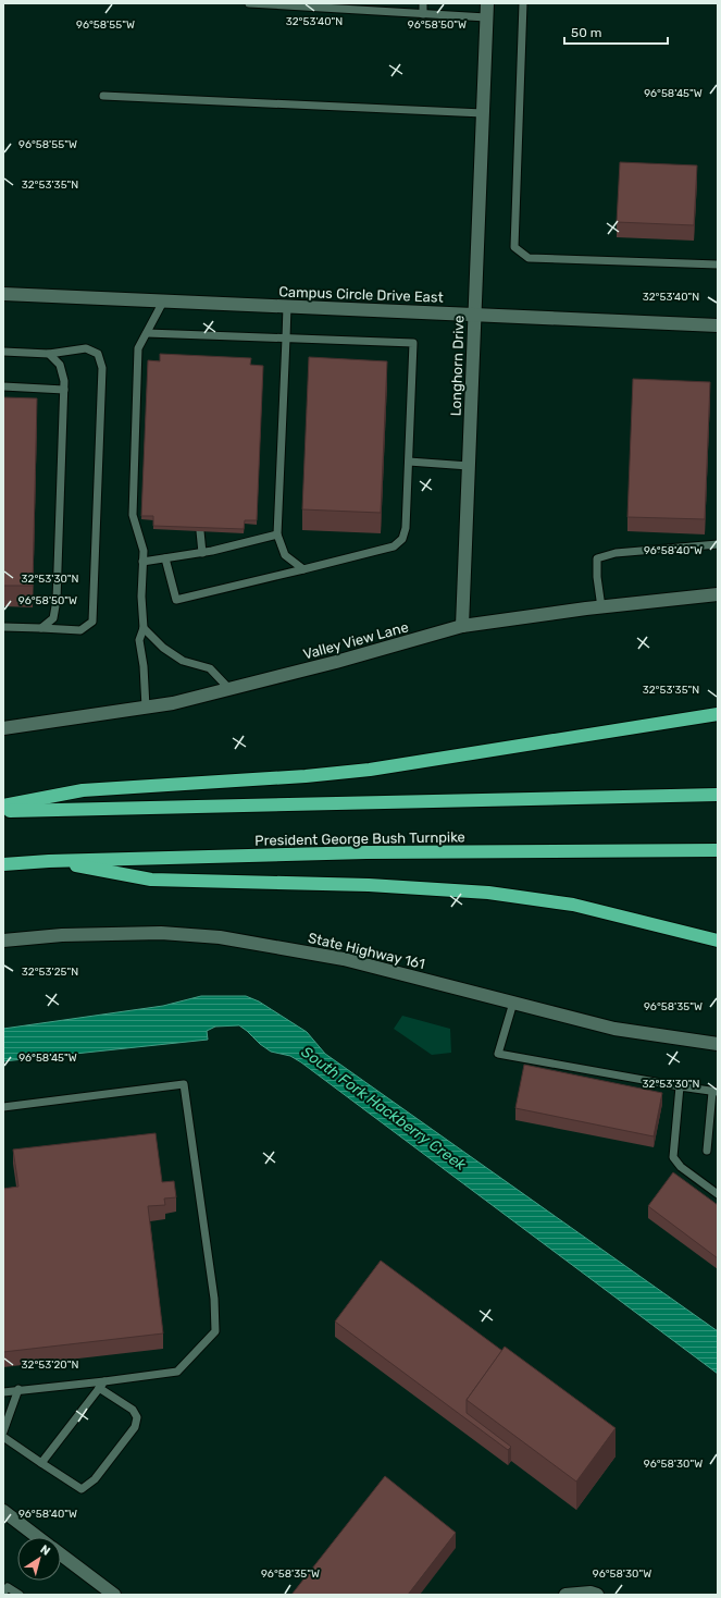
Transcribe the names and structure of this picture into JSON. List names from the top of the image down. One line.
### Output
{"streets":{"highway":["President George Bush Turnpike"],"street":["Campus Circle Drive East","Longhorn Drive","Valley View Lane","State Highway 161"]},"crossings":[["Campus Circle Drive East","Longhorn Drive"],["Longhorn Drive","Valley View Lane"]],"water":["South Fork Hackberry Creek"],"scale_bar":"50 m","north":"top right","coordinates":["32°53'40\"N","96°58'55\"W","96°58'50\"W","96°58'45\"W","32°53'35\"N","96°58'40\"W","32°53'30\"N","32°53'25\"N","96°58'35\"W","32°53'20\"N","96°58'30\"W"]}
